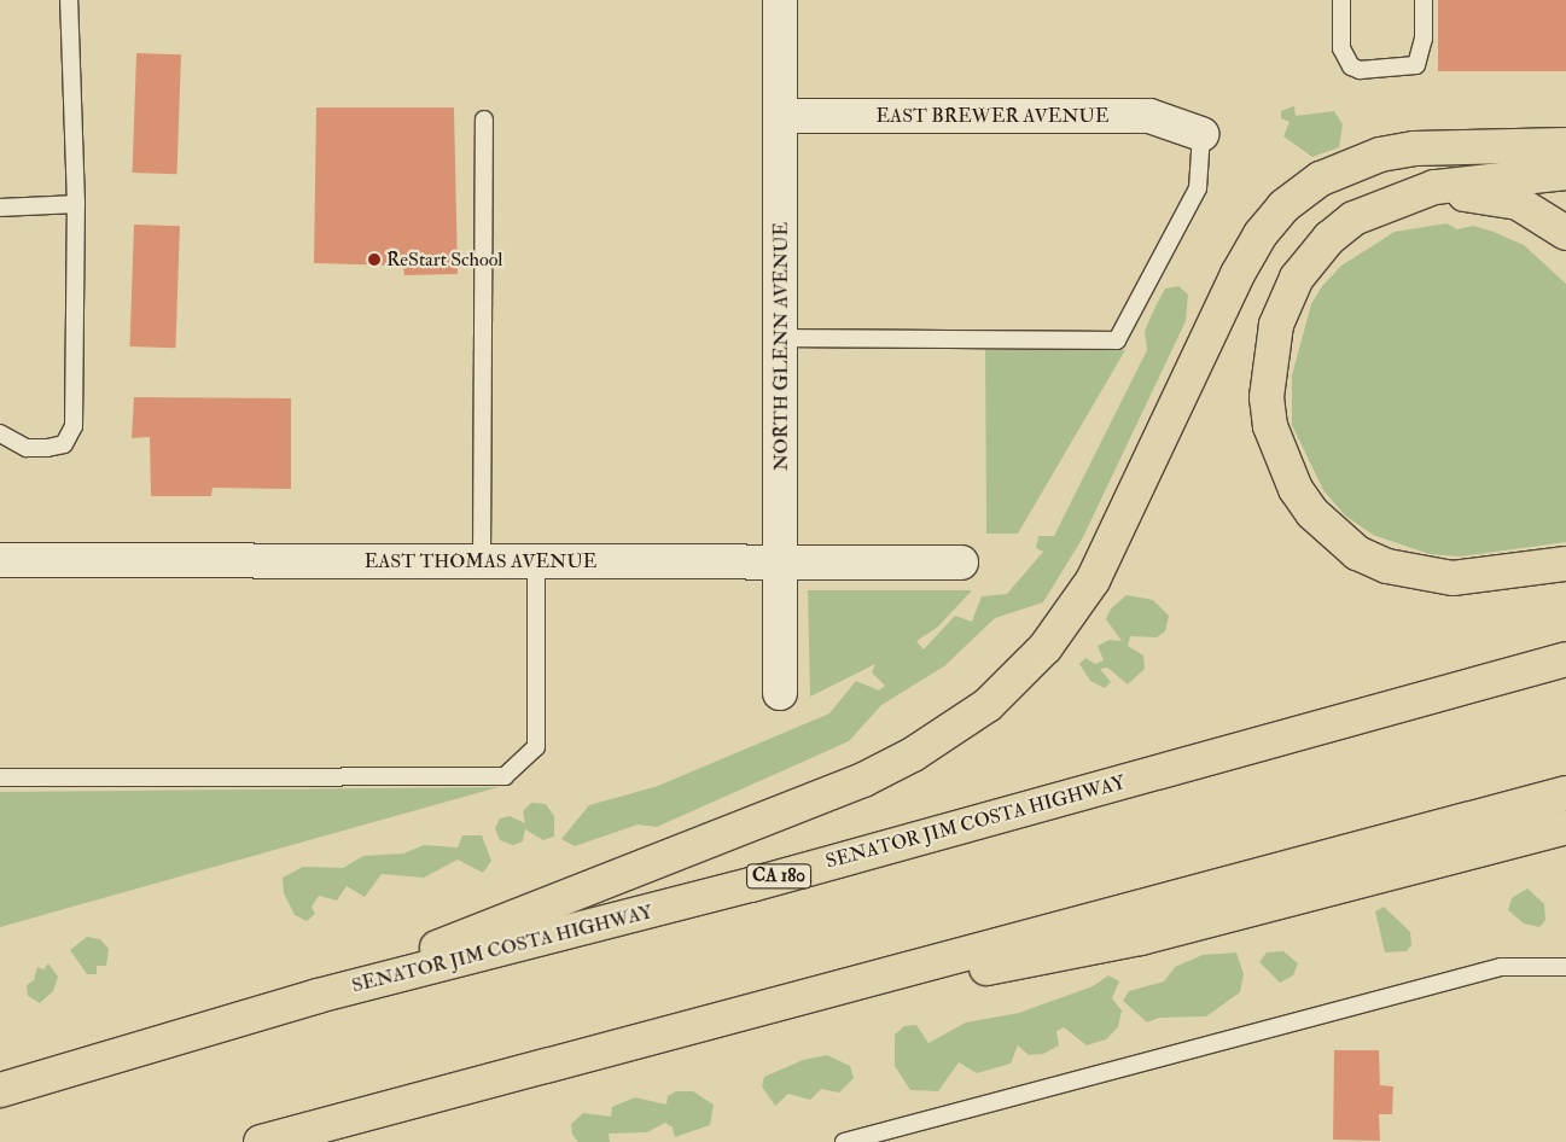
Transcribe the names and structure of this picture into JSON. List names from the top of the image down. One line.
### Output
{"streets":{"highway":["SENATOR JIM COSTA HIGHWAY","CA 180"],"street":["EAST BREWER AVENUE","NORTH GLENN AVENUE","EAST THOMAS AVENUE"]},"crossings":[["EAST BREWER AVENUE","NORTH GLENN AVENUE"],["NORTH GLENN AVENUE","EAST THOMAS AVENUE"]],"places":["ReStart School"]}
